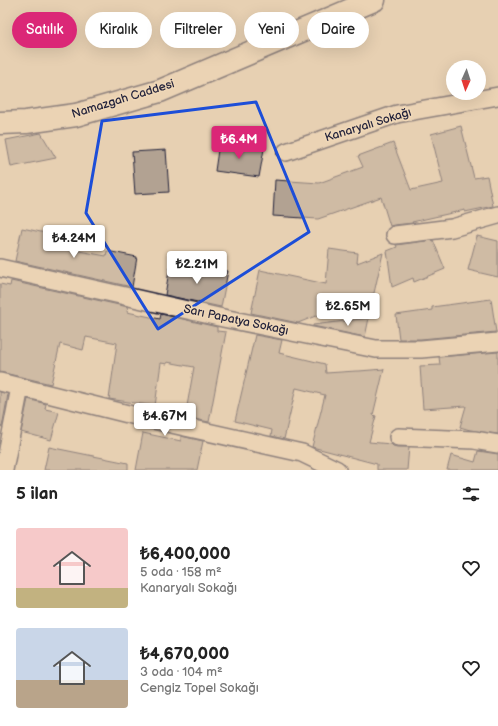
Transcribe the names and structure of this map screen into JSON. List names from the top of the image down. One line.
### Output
{"streets":{"main road":["Namazgah Caddesi"],"street":["Kanaryalı Sokağı","Sarı Papatya Sokağı"]},"north":"bottom","page":{"chip":["Satılık","Kiralık","Filtreler","Yeni","Daire"],"price":["₺6.4M","₺4.24M","₺2.21M","₺2.65M","₺4.67M"],"heading":"5 ilan","list":[{"name":"₺6,400,000","note":"5 oda · 158 m² · Kanaryalı Sokağı"},{"name":"₺4,670,000","note":"3 oda · 104 m² · Cengiz Topel Sokağı"}]}}
